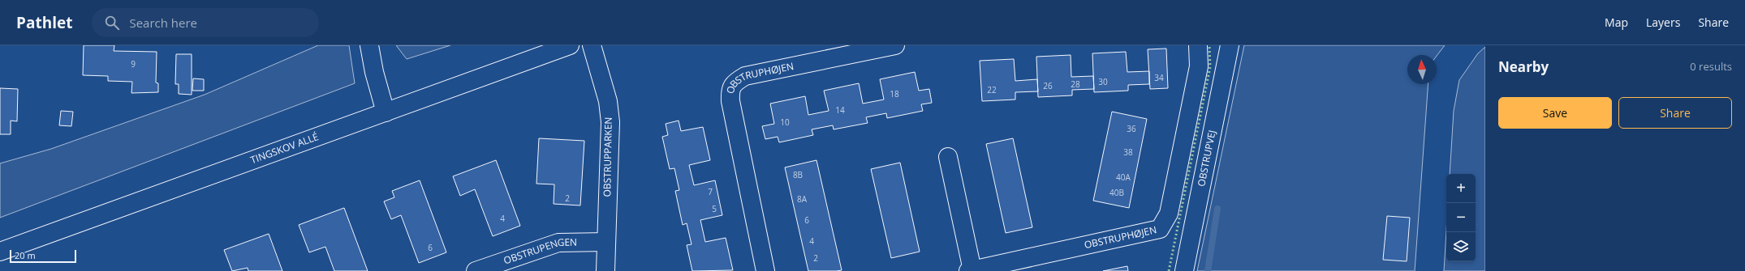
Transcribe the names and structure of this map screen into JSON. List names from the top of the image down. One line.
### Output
{"streets":{"street":["OBSTRUPHØJEN","TINGSKOV ALLÉ","OBSTRUPPARKEN","OBSTRUPVEJ","OBSTRUPENGEN"]},"crossings":[["OBSTRUPPARKEN","OBSTRUPENGEN"]],"house_numbers":["9","34","30","28","26","22","18","14","10","36","38","8B","40A","7","40B","2","8A","5","4","6","4","6","2"],"scale_bar":"20 m","north":"top","page":{"header":"Pathlet","search":"Search here","nav":["Map","Layers","Share"],"heading":["Nearby","0 results"],"buttons":["Save","Share"],"map_buttons":["+","−"],"scale":"20 m"}}
